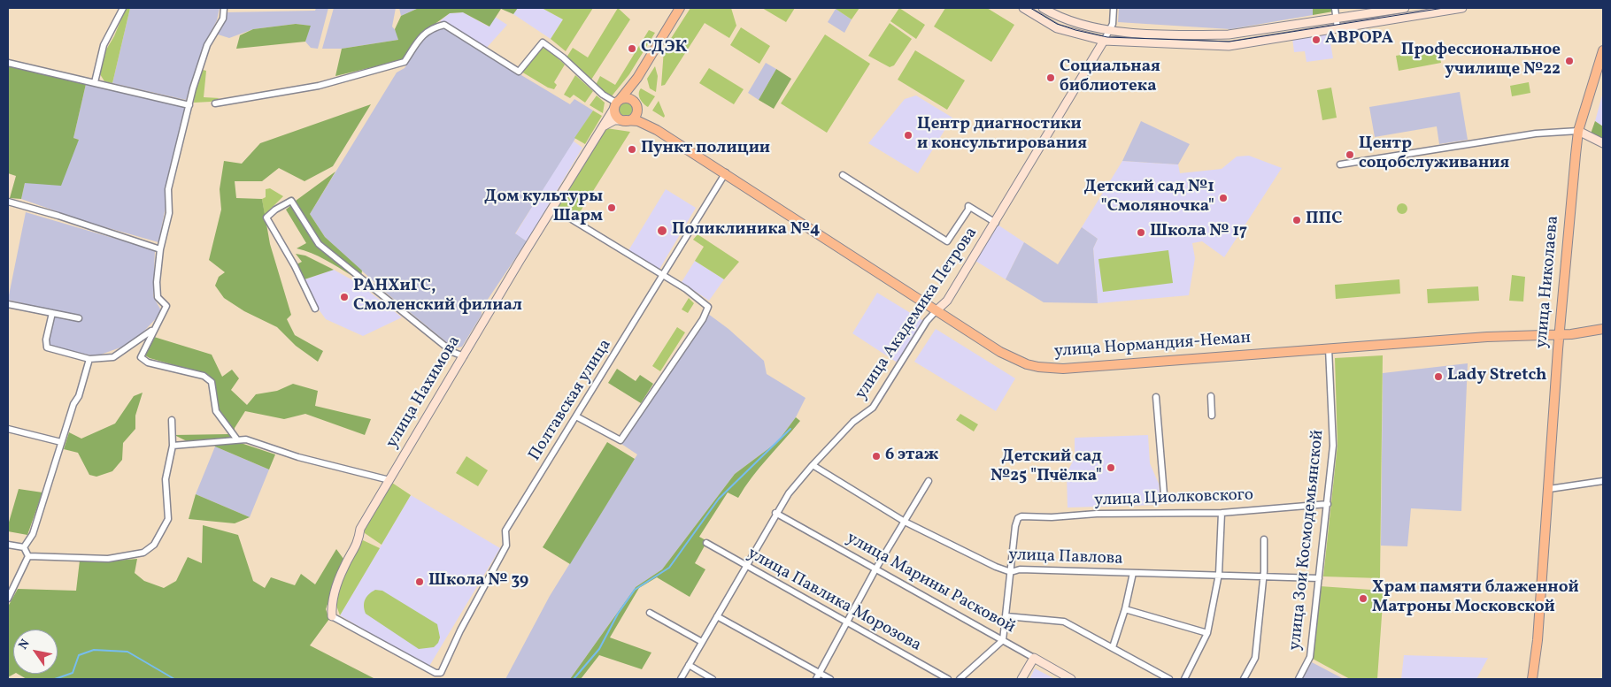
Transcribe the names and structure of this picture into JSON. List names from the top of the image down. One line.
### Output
{"streets":{"main road":["улица Николаева","улица Нормандия-Неман"],"street":["улица Академика Петрова","улица Нахимова","Полтавская улица","улица Циолковского","улица Зои Космодемьянской","улица Павлова","улица Марины Расковой","улица Павлика Морозова"]},"crossings":[["улица Николаева","улица Нормандия-Неман"],["улица Академика Петрова","улица Нормандия-Неман"],["улица Академика Петрова","улица Павлова"],["улица Академика Петрова","улица Марины Расковой"],["улица Академика Петрова","улица Павлика Морозова"],["улица Нормандия-Неман","Полтавская улица"],["улица Нормандия-Неман","улица Зои Космодемьянской"],["улица Нахимова","Полтавская улица"],["улица Циолковского","улица Зои Космодемьянской"],["улица Циолковского","улица Павлова"],["улица Зои Космодемьянской","улица Павлова"]],"places":["ABPOPA","СДЭК","Профессиональное училище №22","Социальная библиотека","Центр диагностики и консультирования","Пункт полиции","Центр соцобслуживания","Детский сад №1 \"Смоляночка\"","Дом культуры Шарм","ППС","Поликлиника №4","Школа № 17","РАНХиГС, Смоленский филиал","Lady Stretch","6 этаж","Детский сад №25 \"Пчёлка\"","Школа № 39","Храм памяти блаженной Матроны Московской"],"north":"top left"}
